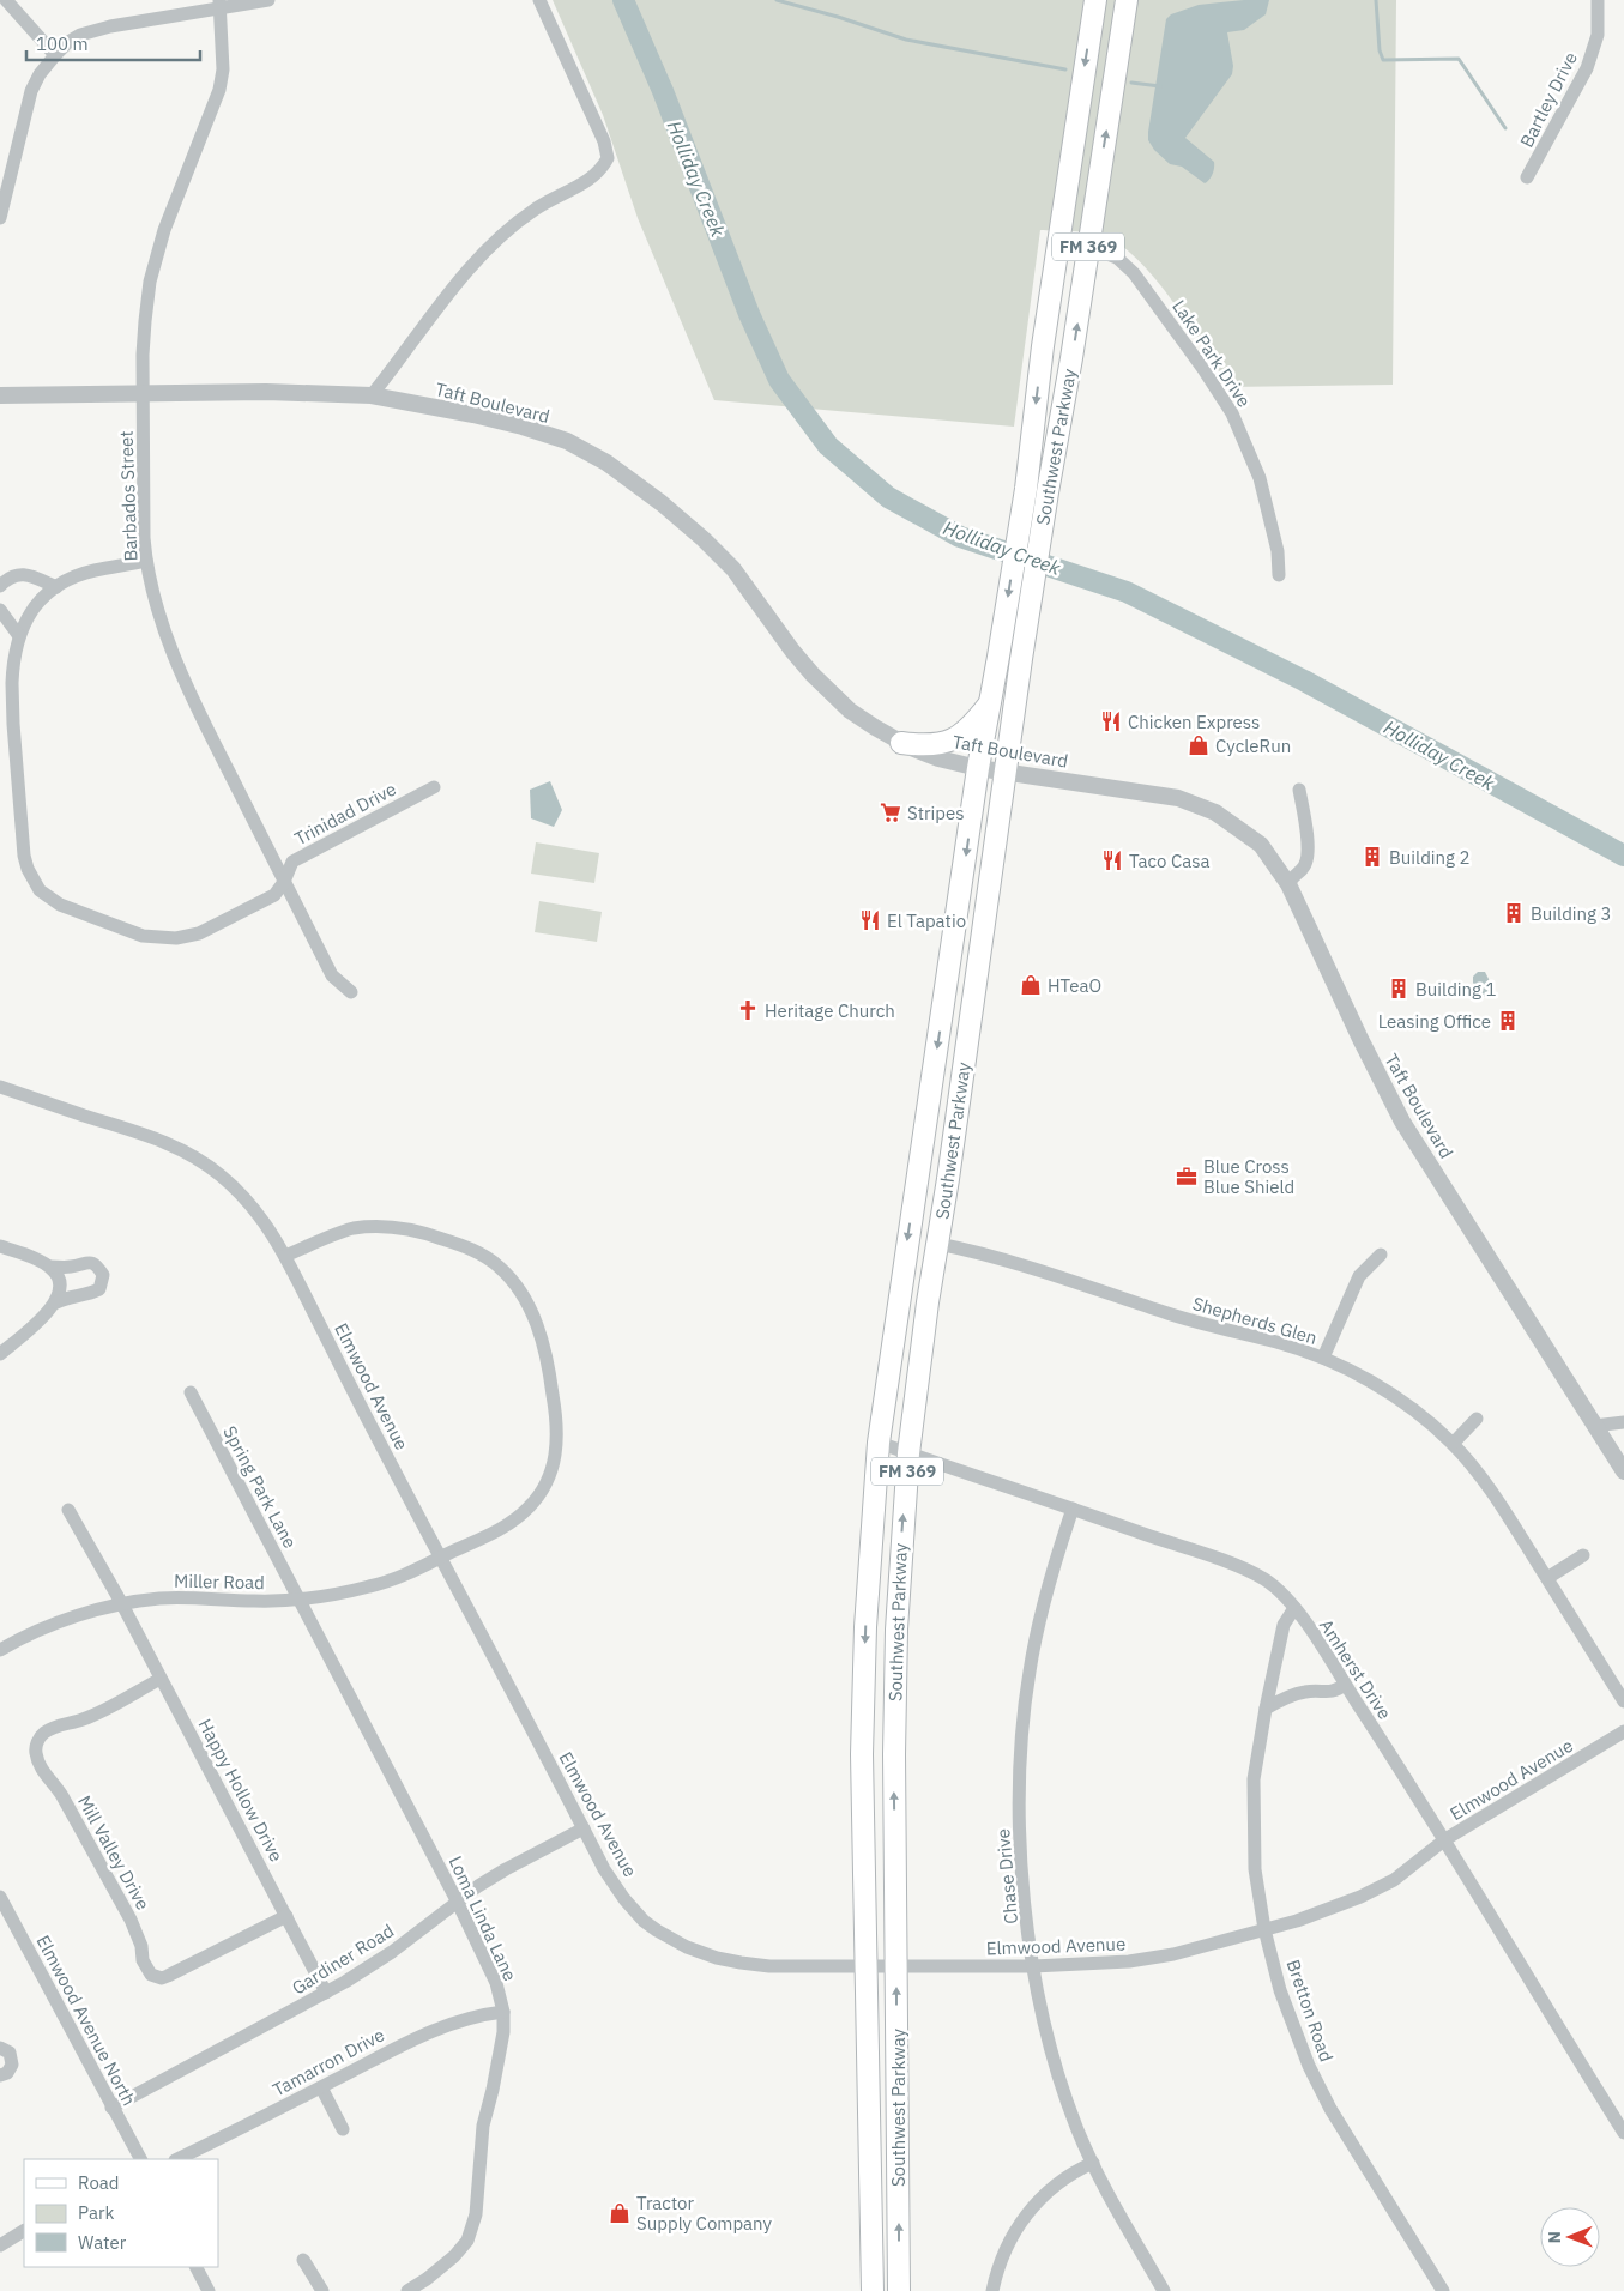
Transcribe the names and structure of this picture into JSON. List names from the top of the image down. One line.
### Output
{"streets":{"main road":["FM 369","Southwest Parkway"],"street":["Bartley Drive","Lake Park Drive","Taft Boulevard","Barbados Street","Trinidad Drive","Shepherds Glen","Elmwood Avenue","Spring Park Lane","Miller Road","Amherst Drive","Happy Hollow Drive","Mill Valley Drive","Chase Drive","Loma Linda Lane","Gardiner Road","Bretton Road","Elmwood Avenue North","Tamarron Drive"]},"crossings":[["Lake Park Drive","Southwest Parkway"],["Taft Boulevard","Southwest Parkway"],["Taft Boulevard","Barbados Street"],["Southwest Parkway","Shepherds Glen"],["Southwest Parkway","Elmwood Avenue"],["Southwest Parkway","Amherst Drive"],["Barbados Street","Trinidad Drive"],["Elmwood Avenue","Miller Road"],["Elmwood Avenue","Amherst Drive"],["Elmwood Avenue","Chase Drive"],["Elmwood Avenue","Gardiner Road"],["Elmwood Avenue","Bretton Road"],["Spring Park Lane","Miller Road"],["Spring Park Lane","Loma Linda Lane"],["Miller Road","Happy Hollow Drive"],["Miller Road","Loma Linda Lane"],["Amherst Drive","Chase Drive"],["Amherst Drive","Bretton Road"],["Happy Hollow Drive","Mill Valley Drive"],["Happy Hollow Drive","Gardiner Road"],["Loma Linda Lane","Gardiner Road"],["Loma Linda Lane","Tamarron Drive"],["Gardiner Road","Elmwood Avenue North"]],"water":["Holliday Creek"],"places":{"restaurant":["Chicken Express","Taco Casa","El Tapatio"],"shop":["CycleRun","HTeaO","Tractor Supply Company"],"supermarket":["Stripes"],"building":["Building 2","Building 3","Building 1","Leasing Office"],"church":["Heritage Church"],"office":["Blue Cross Blue Shield"]},"legend":["Road","Park","Water"],"scale_bar":"100 m","north":"left"}
